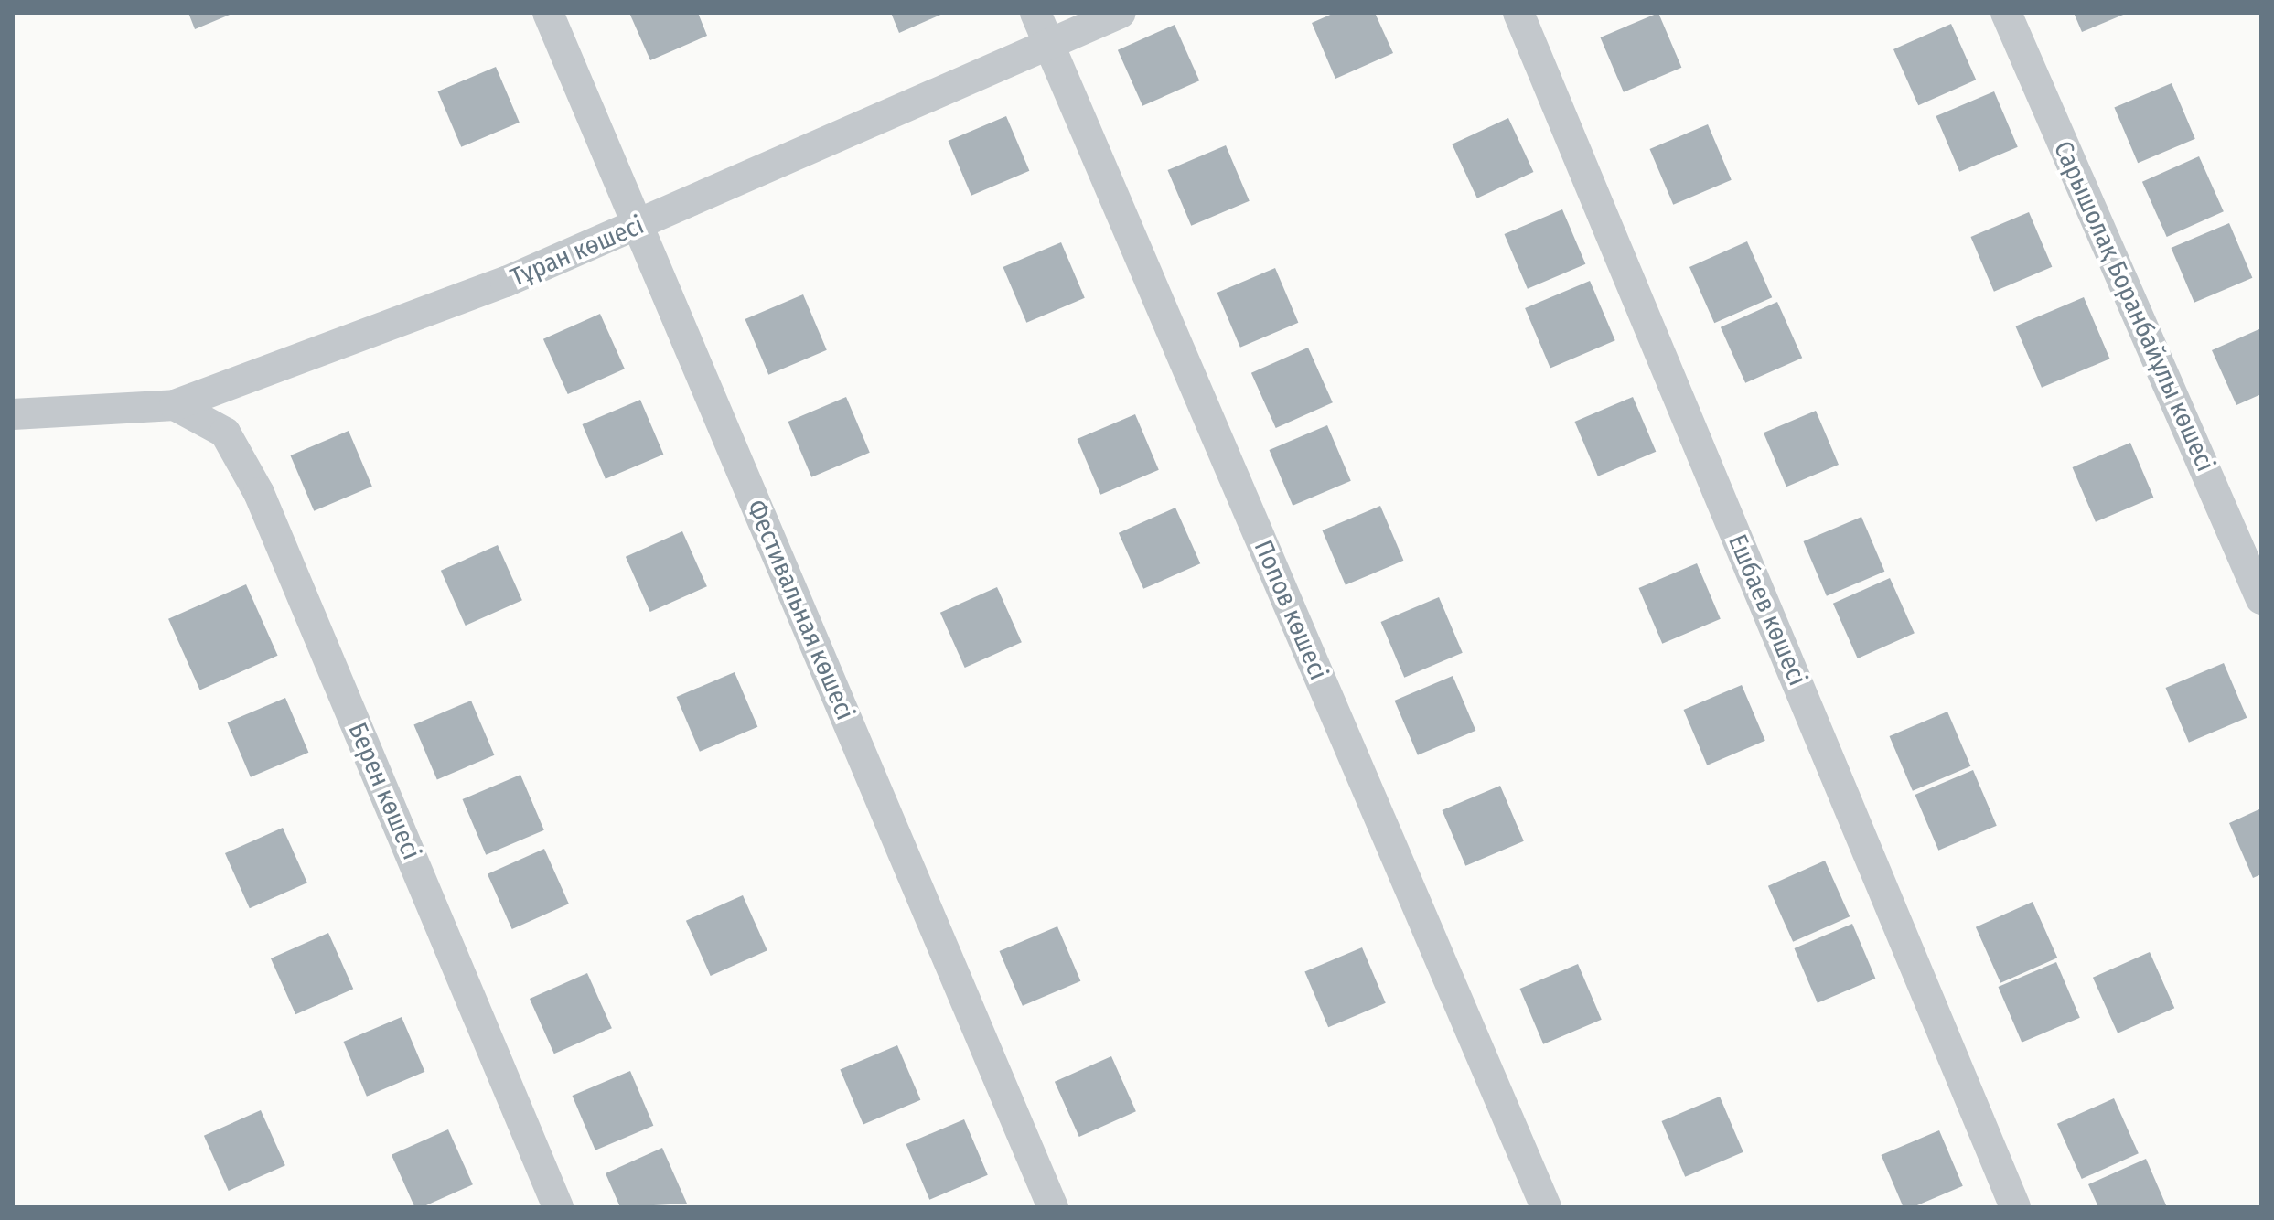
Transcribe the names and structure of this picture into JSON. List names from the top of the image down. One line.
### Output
{"streets":{"street":["Тұран көшесі","Сарышолақ Боранбайұлы көшесі","Фестивальная көшесі","Попов көшесі","Ешбаев көшесі","Берен көшесі"]},"crossings":[["Тұран көшесі","Фестивальная көшесі"],["Тұран көшесі","Попов көшесі"],["Тұран көшесі","Берен көшесі"]]}
